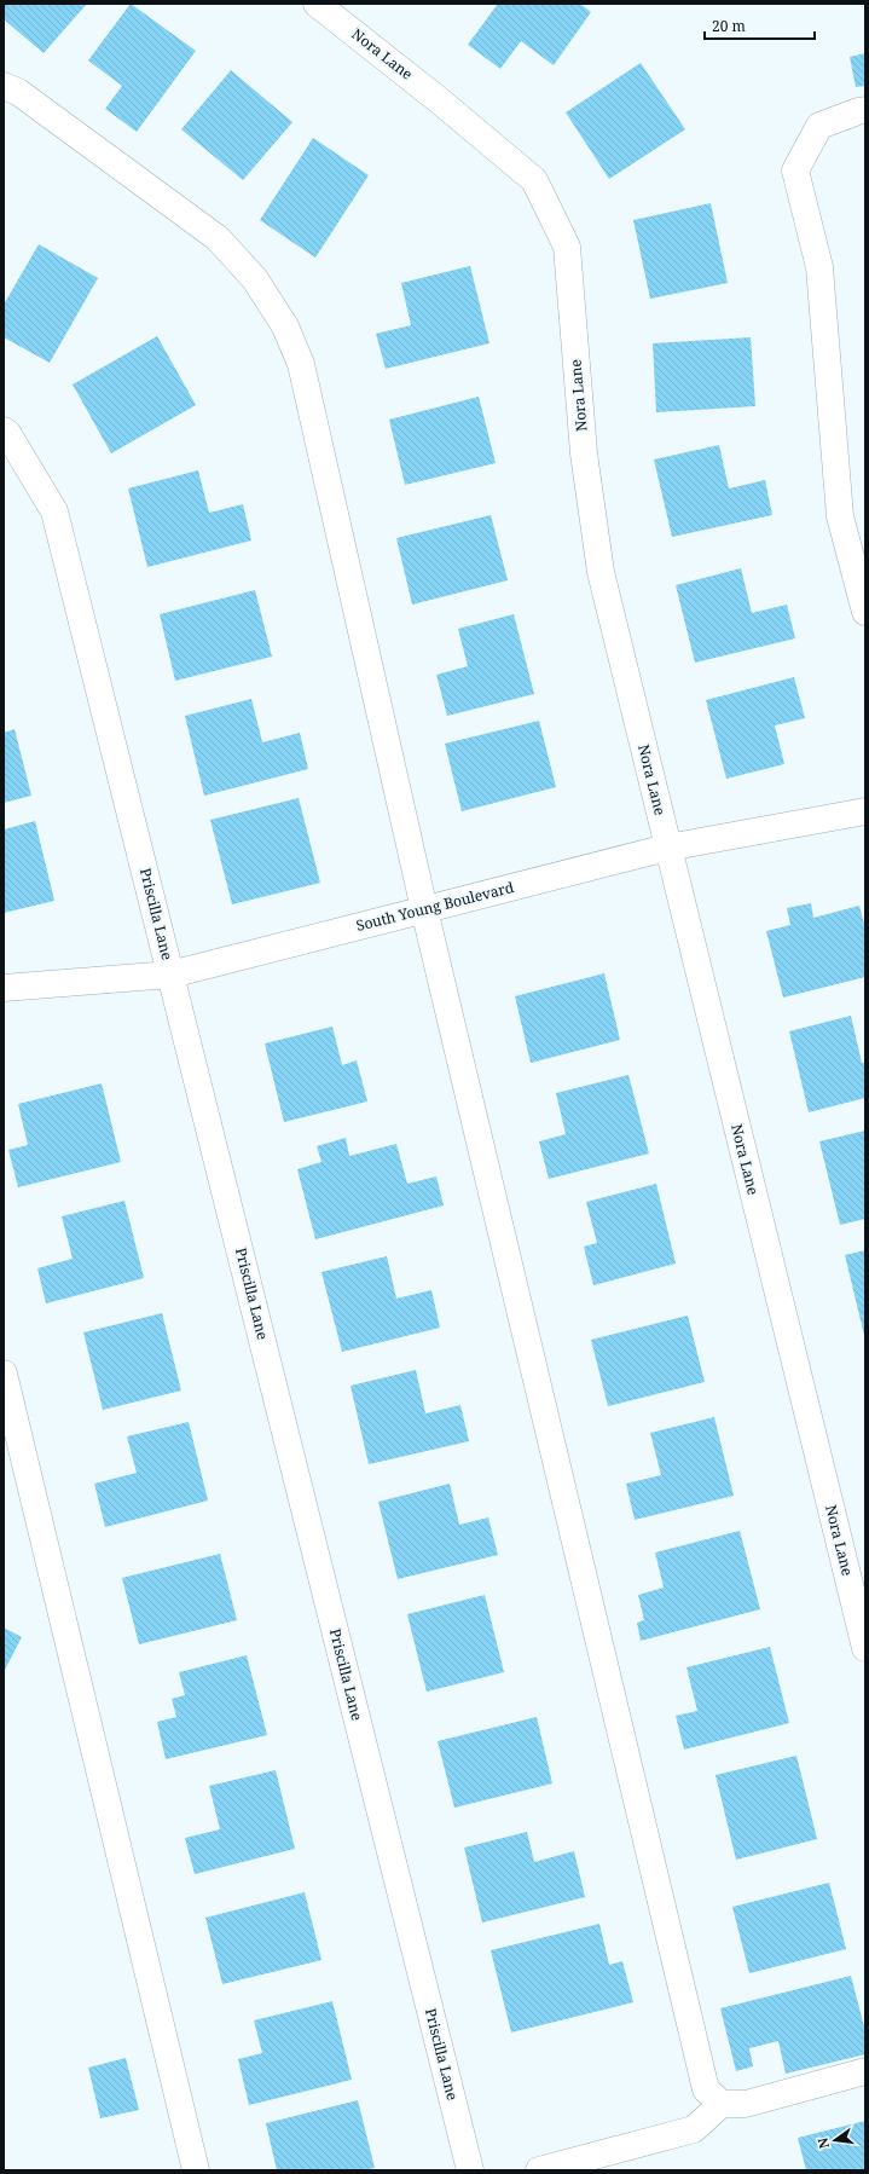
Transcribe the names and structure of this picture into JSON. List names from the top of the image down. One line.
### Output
{"streets":{"street":["Nora Lane","South Young Boulevard","Priscilla Lane"]},"crossings":[["Nora Lane","South Young Boulevard"],["South Young Boulevard","Priscilla Lane"]],"scale_bar":"20 m","north":"left"}
